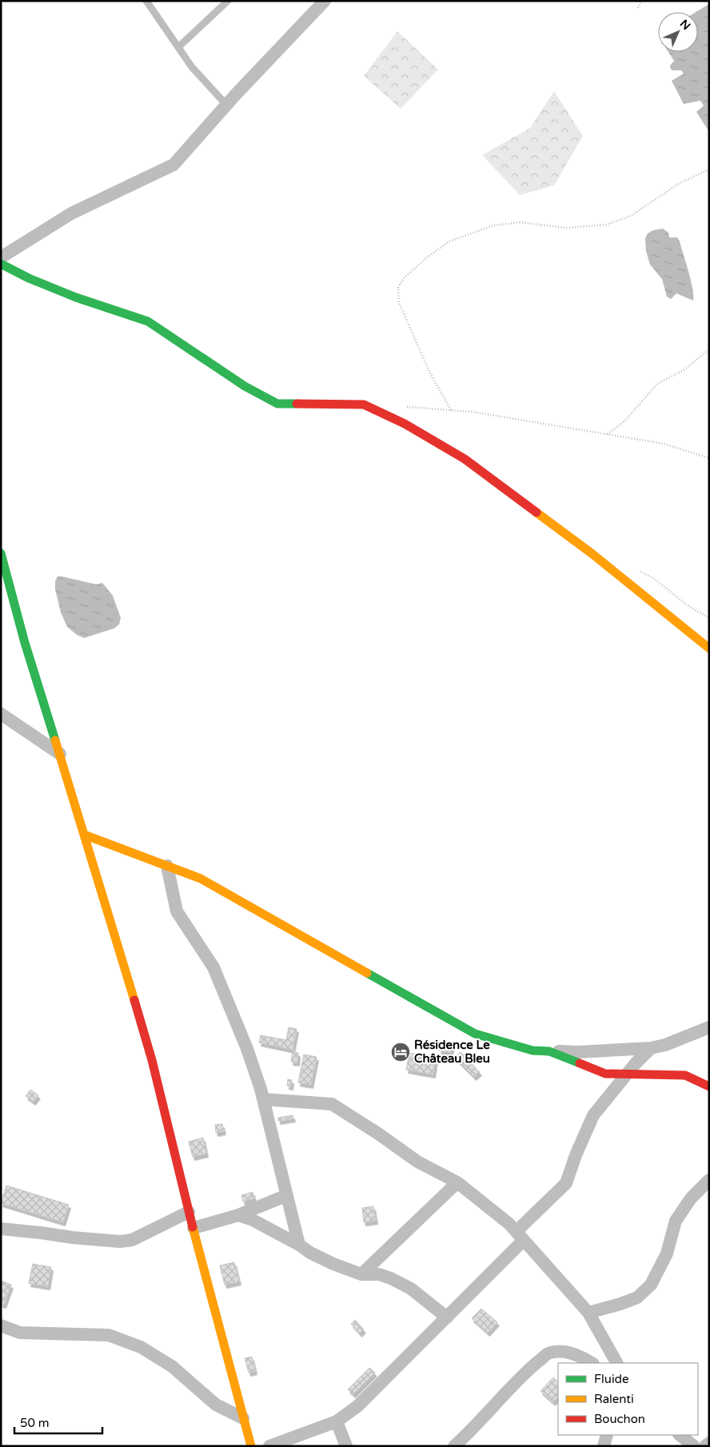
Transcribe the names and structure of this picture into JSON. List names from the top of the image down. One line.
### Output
{"places":{"hotel":["Résidence Le Château Bleu"]},"legend":["Fluide","Ralenti","Bouchon"],"scale_bar":"50 m","north":"top right"}
